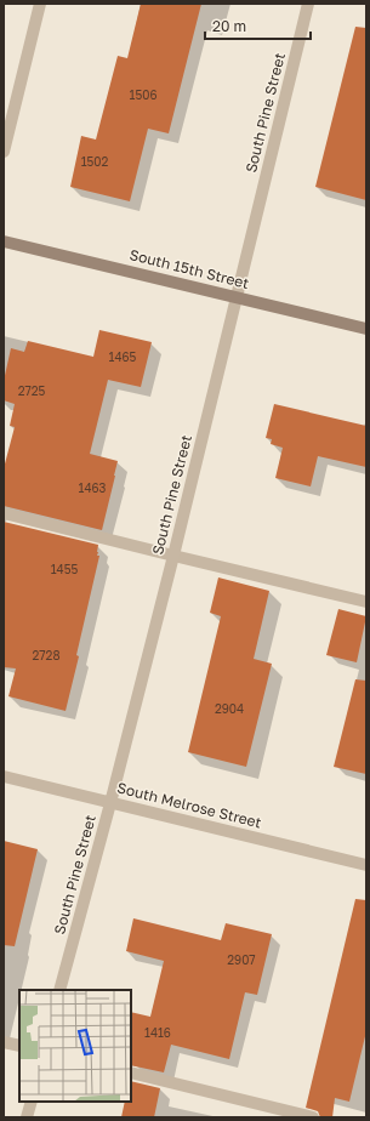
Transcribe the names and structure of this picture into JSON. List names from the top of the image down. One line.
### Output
{"streets":{"street":["South Pine Street","South 15th Street","South Melrose Street"]},"crossings":[["South Pine Street","South 15th Street"],["South Pine Street","South Melrose Street"]],"house_numbers":["1506","1502","1465","2725","1463","1455","2728","2904","2907","1416"],"scale_bar":"20 m"}
